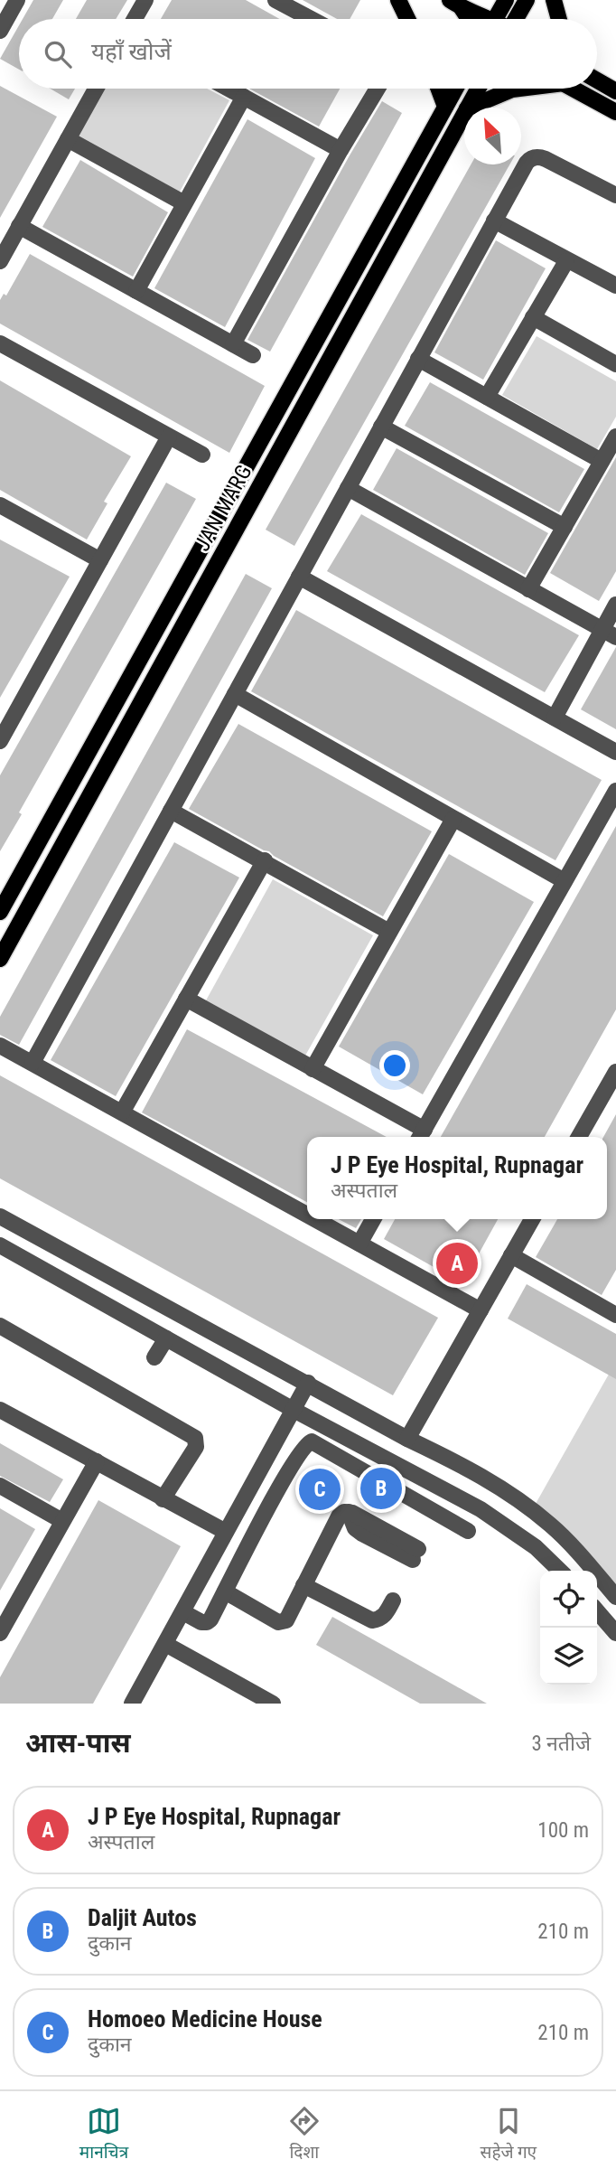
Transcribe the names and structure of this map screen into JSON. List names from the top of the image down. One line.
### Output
{"streets":{"main road":["JAN MARG"]},"north":"top left","page":{"search":"यहाँ खोजें","popup":["J P Eye Hospital, Rupnagar","अस्पताल"],"pins":["A","B","C"],"heading":["आस-पास","3 नतीजे"],"list":[{"mark":"A","name":"J P Eye Hospital, Rupnagar","note":"अस्पताल","value":"100 m"},{"mark":"B","name":"Daljit Autos","note":"दुकान","value":"210 m"},{"mark":"C","name":"Homoeo Medicine House","note":"दुकान","value":"210 m"}],"nav":["मानचित्र","दिशा","सहेजे गए"]}}
